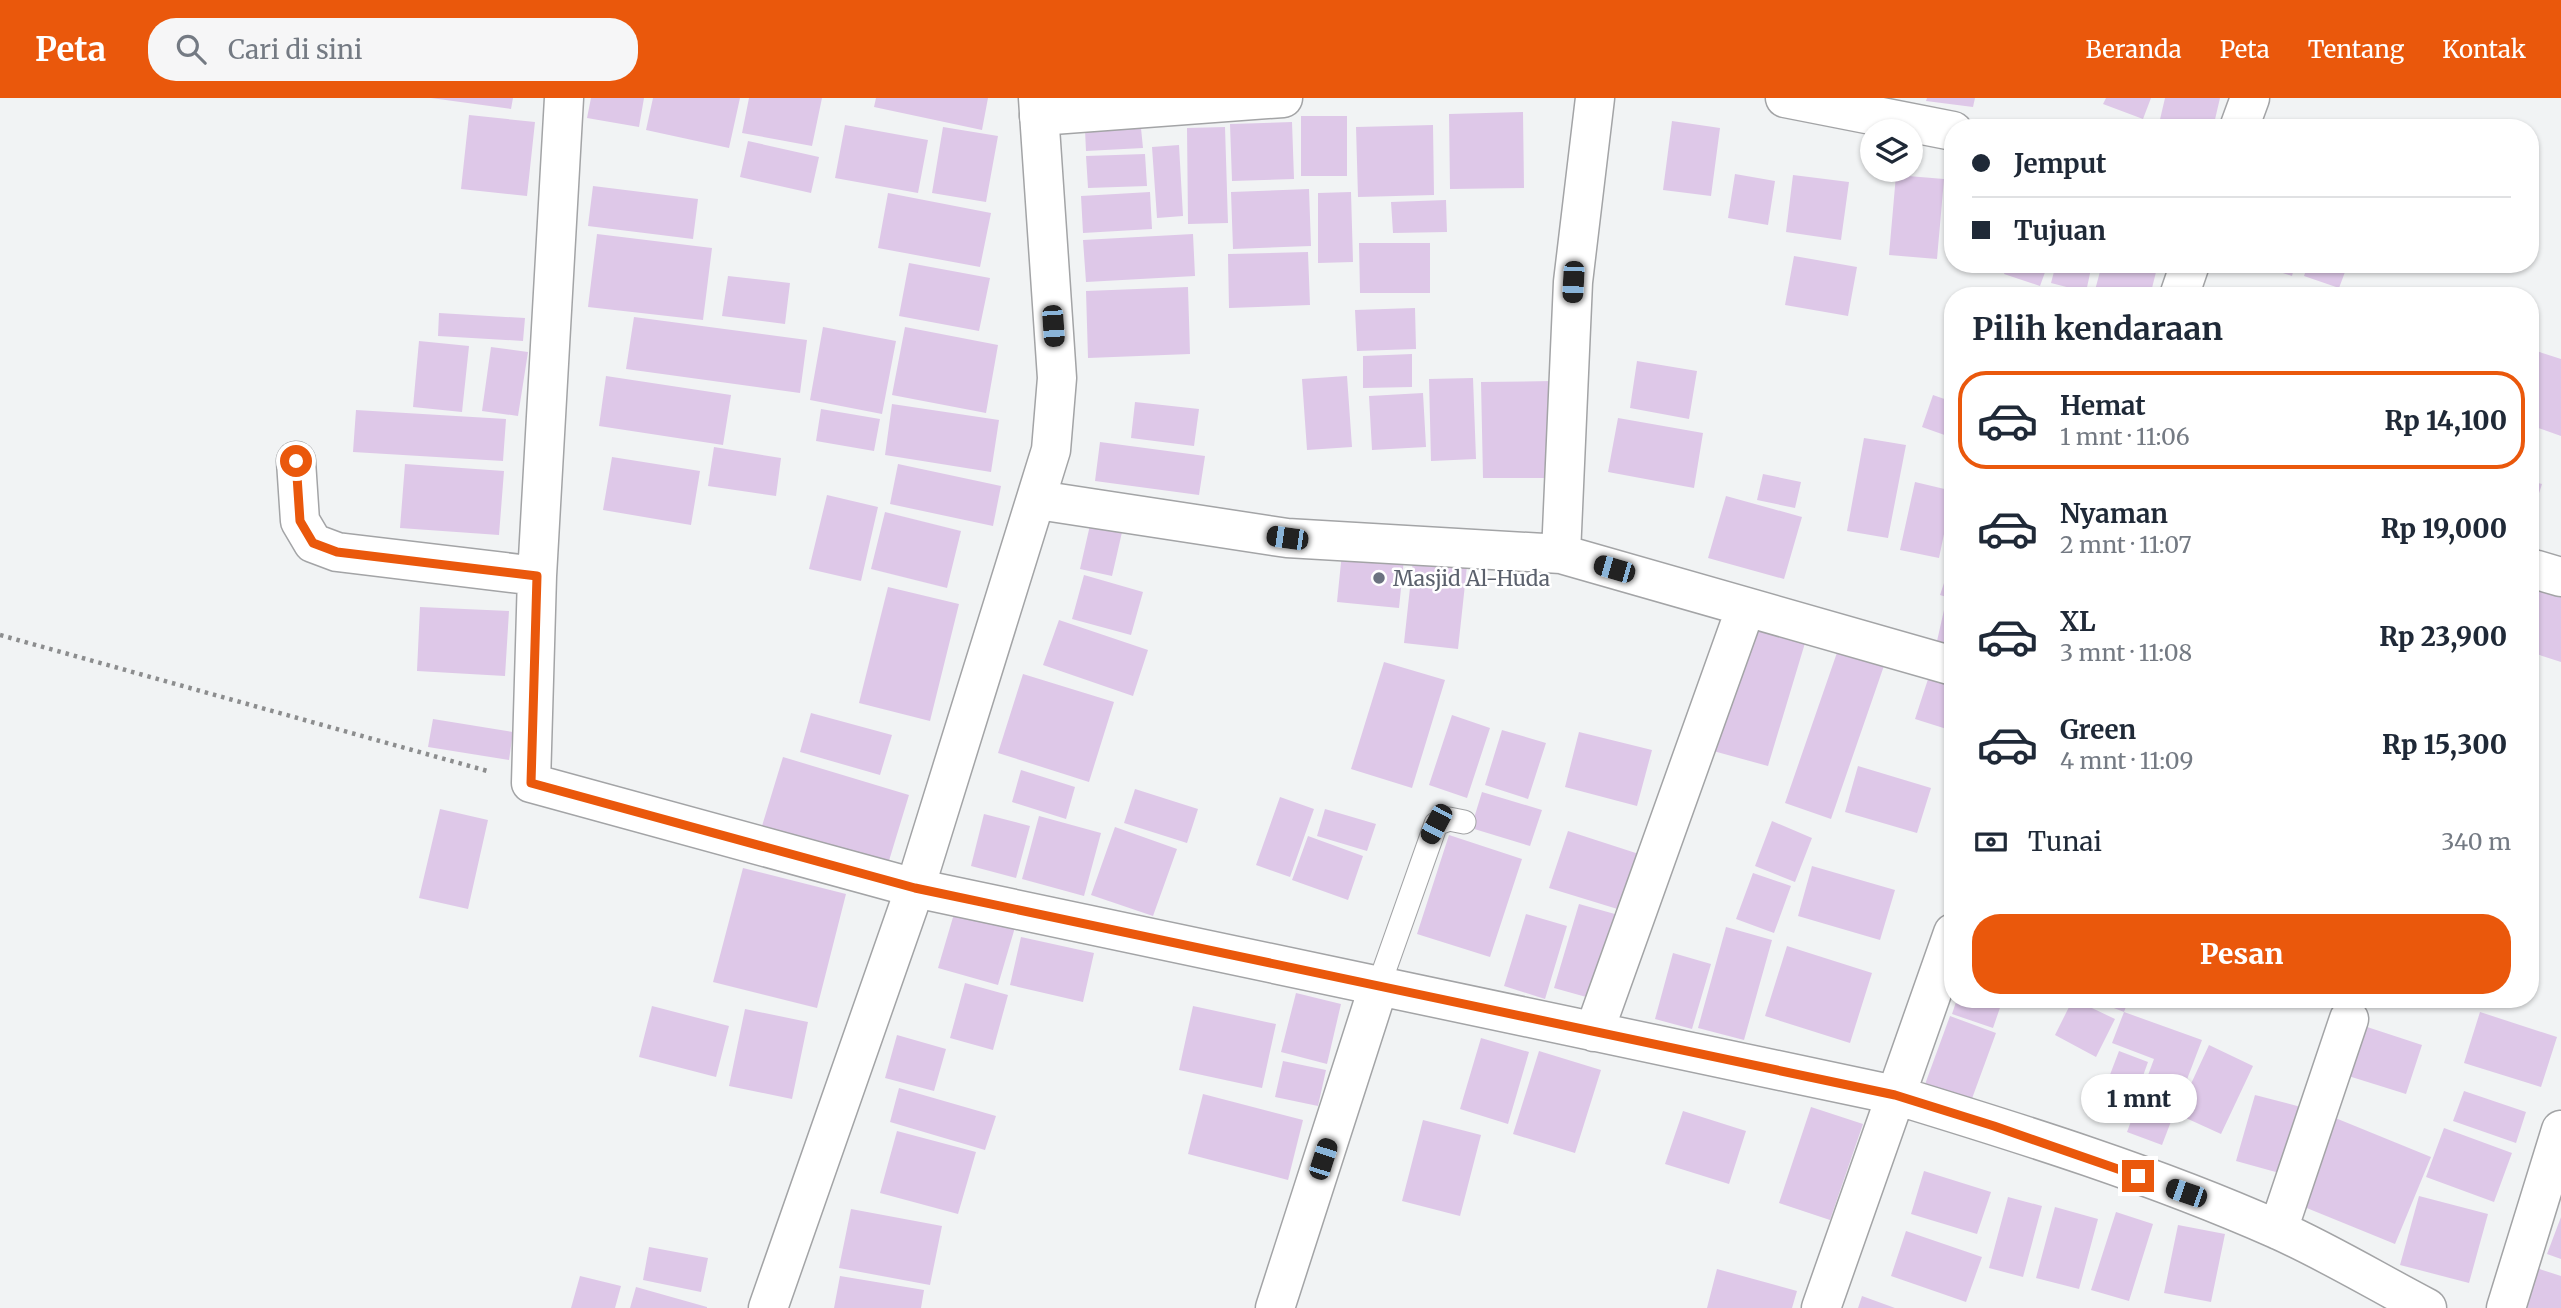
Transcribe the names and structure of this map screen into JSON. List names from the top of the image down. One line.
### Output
{"places":["Masjid Al-Huda"],"page":{"header":"Peta","search":"Cari di sini","nav":["Beranda","Peta","Tentang","Kontak"],"banner":["Jemput","Tujuan"],"heading":"Pilih kendaraan","list":[{"name":"Hemat","note":"1 mnt · 11:06","value":"Rp 14,100"},{"name":"Nyaman","note":"2 mnt · 11:07","value":"Rp 19,000"},{"name":"XL","note":"3 mnt · 11:08","value":"Rp 23,900"},{"name":"Green","note":"4 mnt · 11:09","value":"Rp 15,300"}],"pay":["Tunai","340 m"],"buttons":"Pesan","bubble":"1 mnt"}}
